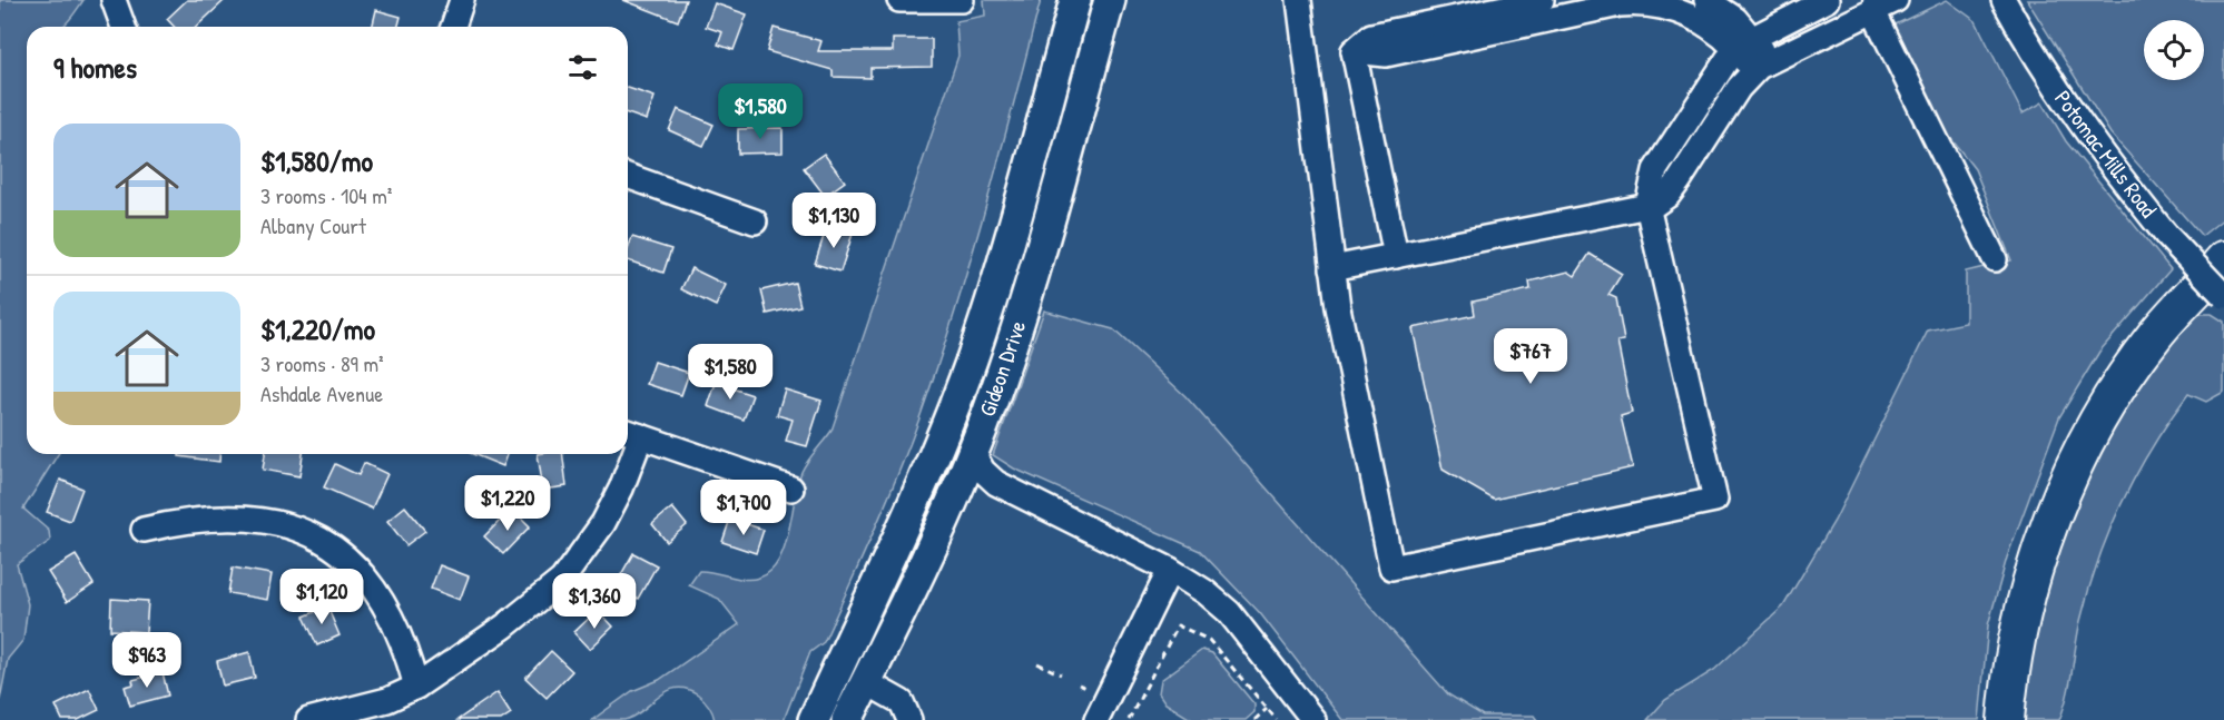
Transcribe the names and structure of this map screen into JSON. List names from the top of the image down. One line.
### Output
{"streets":{"main road":["Gideon Drive"],"street":["Potomac Mills Road"]},"page":{"heading":"9 homes","price":["$1,580","$1,130","$767","$1,580","$1,220","$1,700","$1,120","$1,360","$963"],"list":[{"name":"$1,580/mo","note":"3 rooms · 104 m² · Albany Court"},{"name":"$1,220/mo","note":"3 rooms · 89 m² · Ashdale Avenue"}]}}
